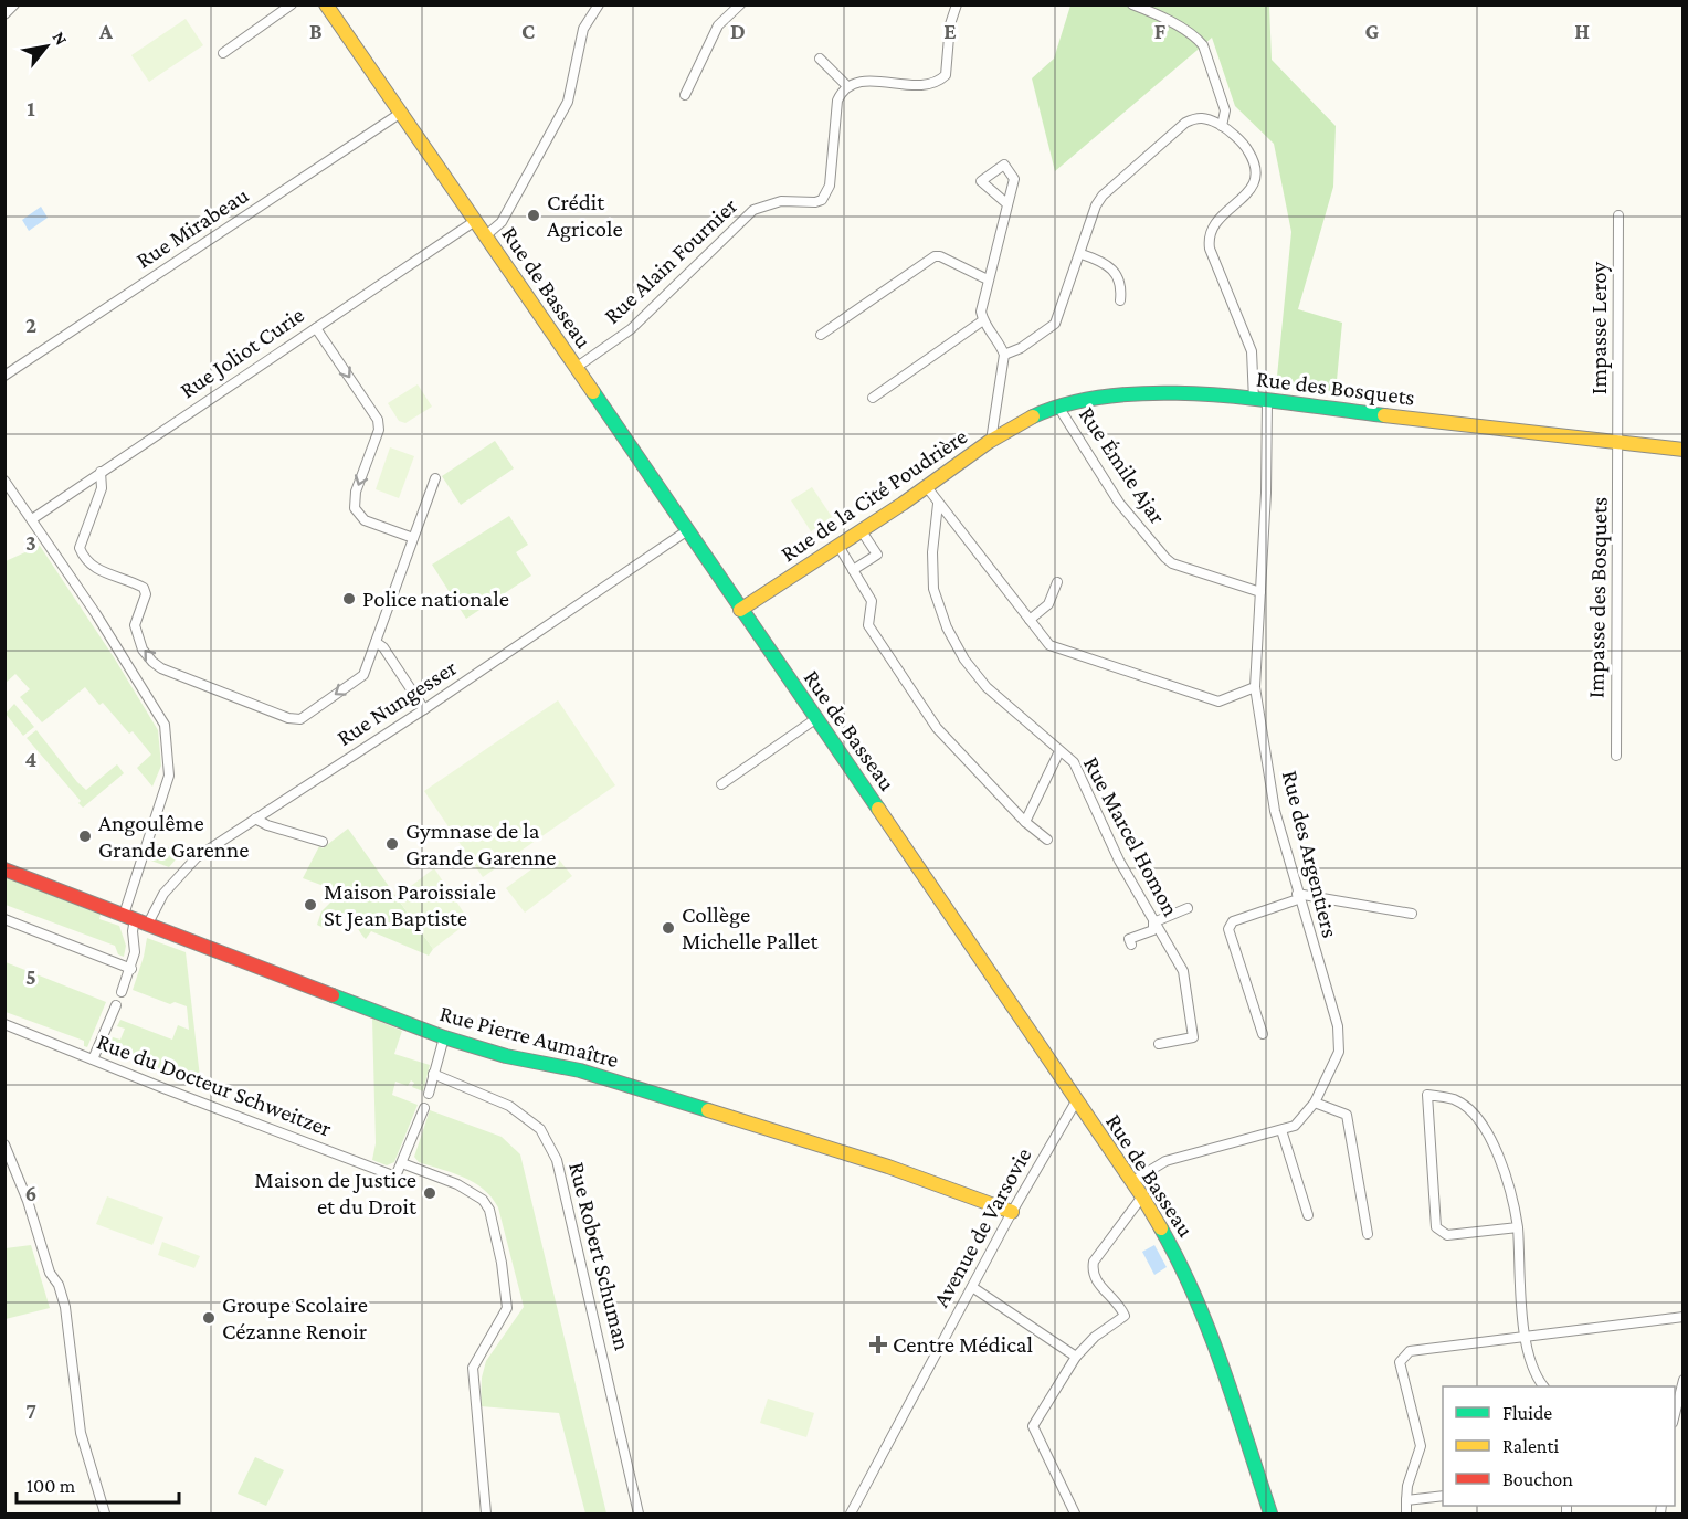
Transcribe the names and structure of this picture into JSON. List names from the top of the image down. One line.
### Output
{"streets":{"street":["Rue Mirabeau","Rue Alain Fournier","Rue de Basseau","Impasse Leroy","Rue Joliot Curie","Rue des Bosquets","Rue Émile Ajar","Rue de la Cité Poudrière","Impasse des Bosquets","Rue Nungesser","Rue Marcel Homon","Rue des Argentiers","Rue Pierre Aumaître","Rue du Docteur Schweitzer","Avenue de Varsovie","Rue Robert Schuman"]},"crossings":[["Rue Mirabeau","Rue de Basseau"],["Rue Alain Fournier","Rue de Basseau"],["Rue de Basseau","Rue Joliot Curie"],["Rue de Basseau","Rue de la Cité Poudrière"],["Rue de Basseau","Rue Nungesser"],["Rue de Basseau","Rue des Argentiers"],["Rue de Basseau","Avenue de Varsovie"],["Impasse Leroy","Rue des Bosquets"],["Impasse Leroy","Impasse des Bosquets"],["Rue des Bosquets","Rue Émile Ajar"],["Rue des Bosquets","Rue de la Cité Poudrière"],["Rue des Bosquets","Impasse des Bosquets"],["Rue des Bosquets","Rue des Argentiers"],["Rue Émile Ajar","Rue des Argentiers"],["Rue Nungesser","Rue Pierre Aumaître"],["Rue Pierre Aumaître","Avenue de Varsovie"]],"places":{"other":["Crédit Agricole","Police nationale","Angoulême Grande Garenne","Gymnase de la Grande Garenne","Maison Paroissiale St Jean Baptiste","Collège Michelle Pallet","Maison de Justice et du Droit","Groupe Scolaire Cézanne Renoir"],"health":["Centre Médical"]},"legend":["Fluide","Ralenti","Bouchon"],"scale_bar":"100 m","north":"top right","grid":{"columns":["A","B","C","D","E","F","G","H"],"rows":["1","2","3","4","5","6","7"]}}
